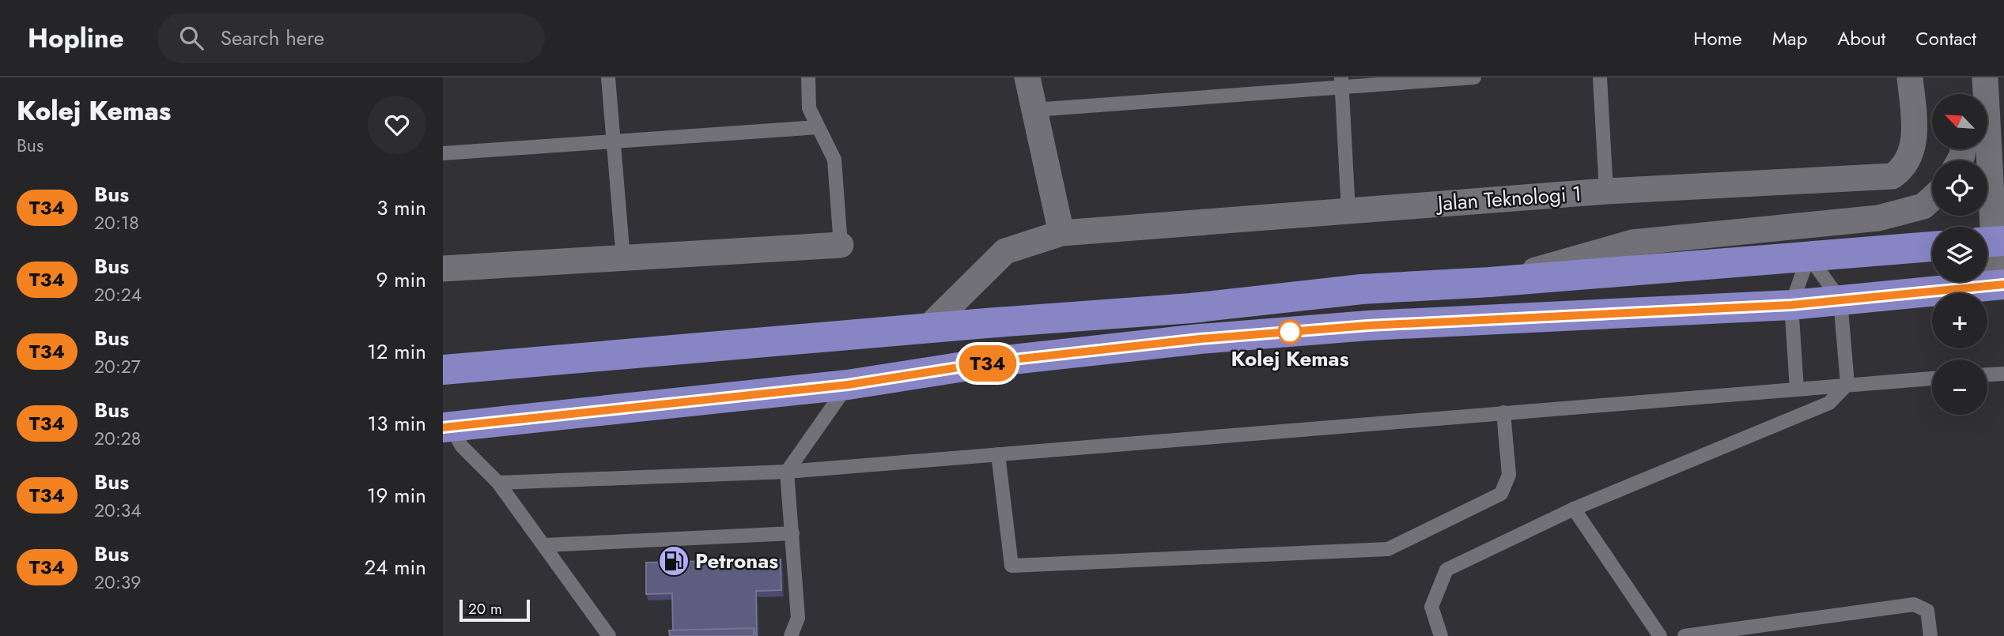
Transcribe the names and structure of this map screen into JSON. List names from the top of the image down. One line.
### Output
{"streets":{"street":["Jalan Teknologi 1"]},"places":{"other":["Kolej Kemas"],"fuel station":["Petronas"]},"lines":["bus line T34"],"scale_bar":"20 m","north":"top left","page":{"header":"Hopline","search":"Search here","nav":["Home","Map","About","Contact"],"heading":["Kolej Kemas","Bus"],"on_map":"T34","map_buttons":["+","−"],"list":[{"mark":"T34","name":"Bus","note":"20:18","value":"3 min"},{"mark":"T34","name":"Bus","note":"20:24","value":"9 min"},{"mark":"T34","name":"Bus","note":"20:27","value":"12 min"},{"mark":"T34","name":"Bus","note":"20:28","value":"13 min"},{"mark":"T34","name":"Bus","note":"20:34","value":"19 min"},{"mark":"T34","name":"Bus","note":"20:39","value":"24 min"}],"scale":"20 m"}}
